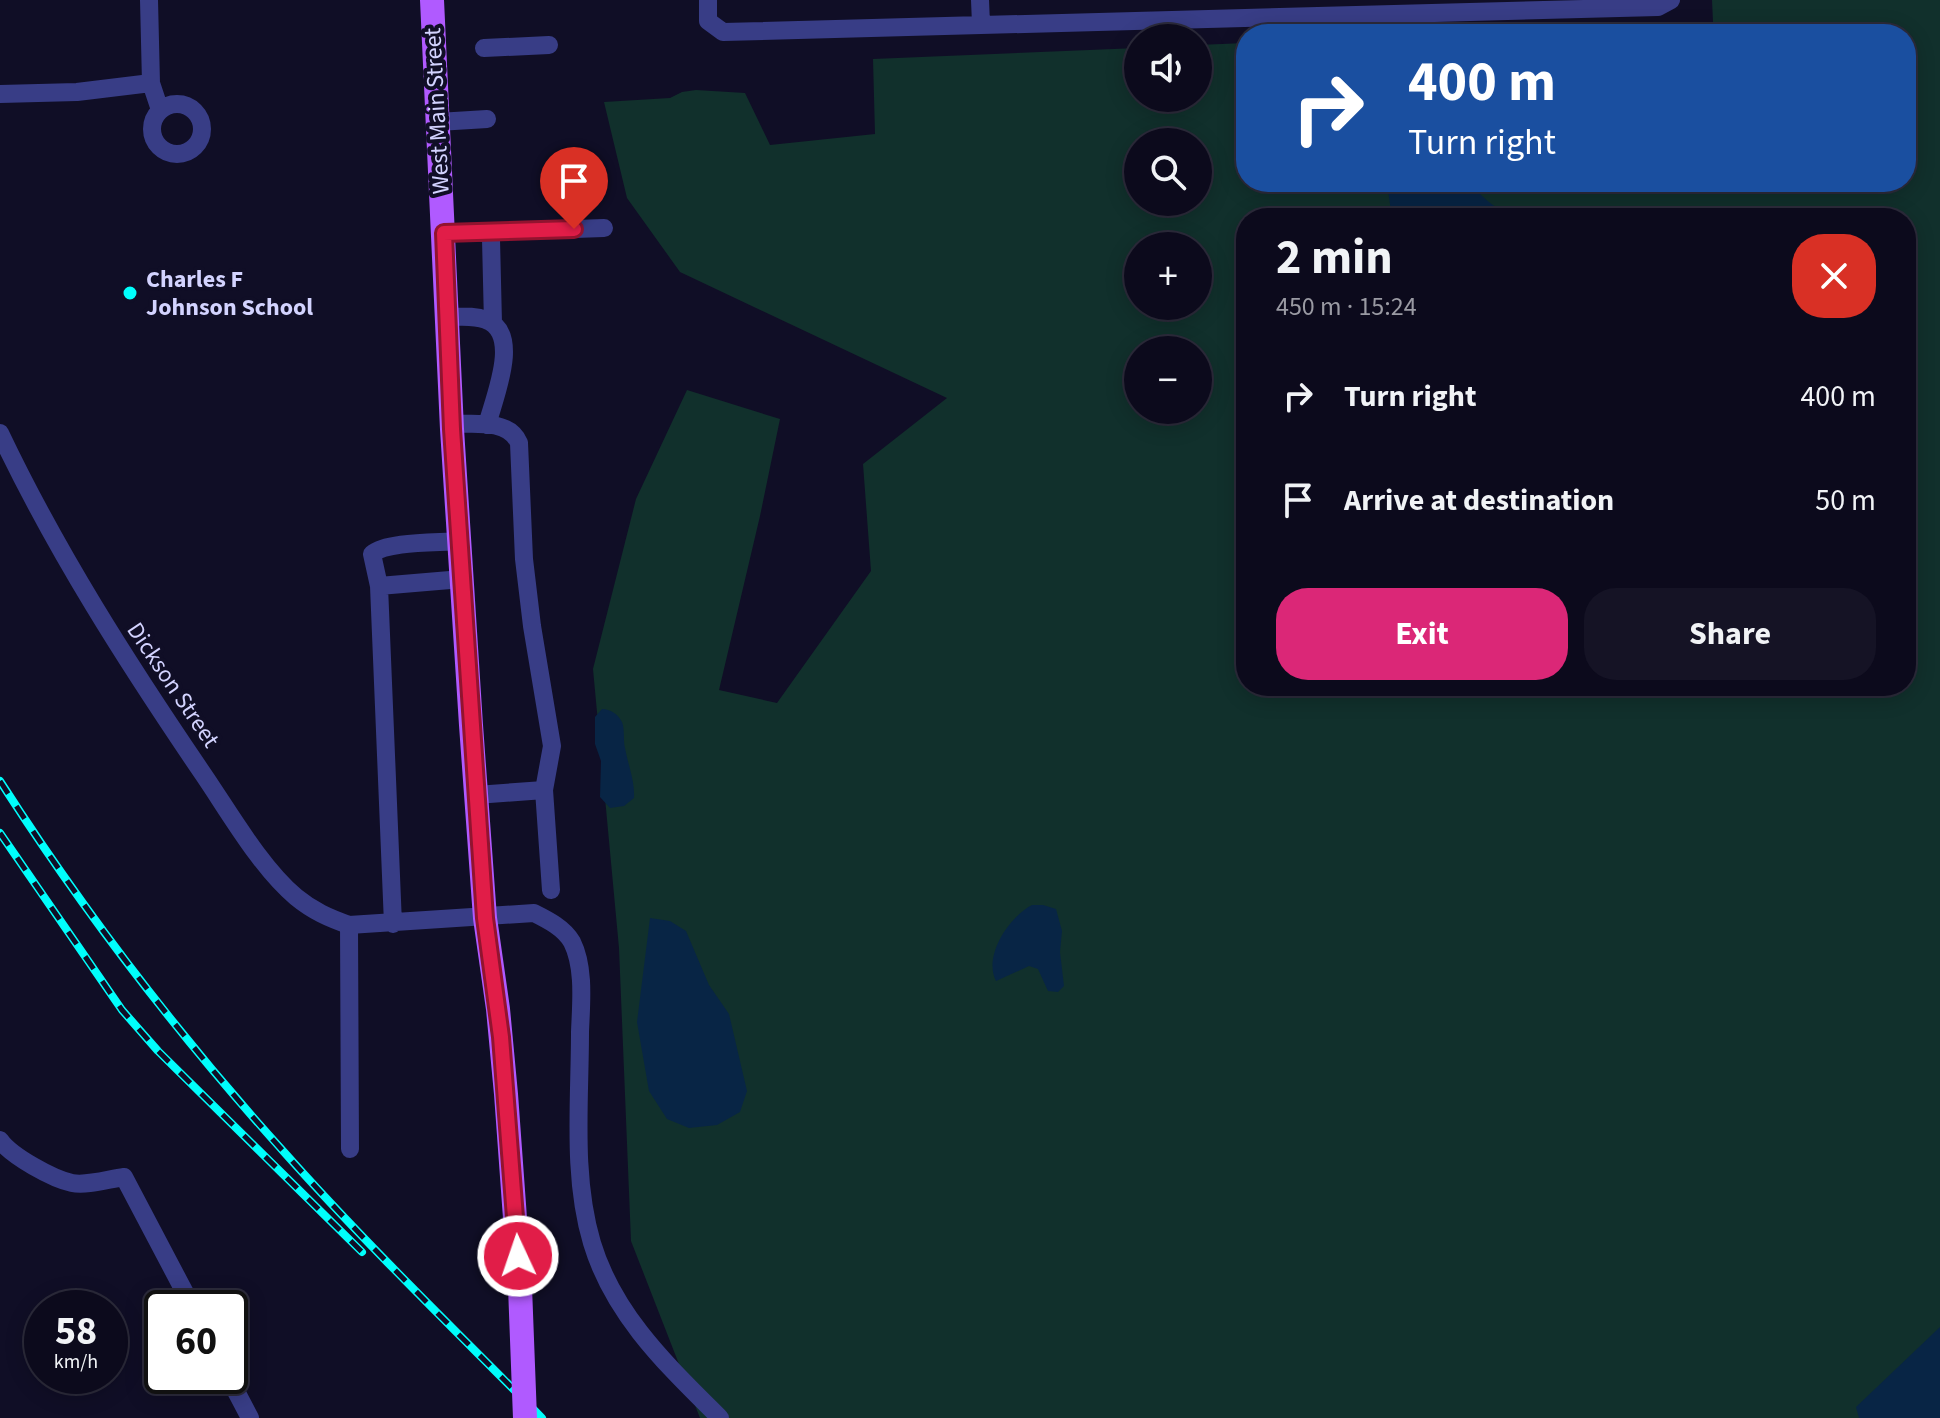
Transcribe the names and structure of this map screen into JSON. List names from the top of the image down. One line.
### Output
{"streets":{"main road":["West Main Street"],"street":["Dickson Street"]},"crossings":[["West Main Street","Dickson Street"]],"places":["Charles F Johnson School"],"page":{"map_buttons":["+","−"],"turn":["400 m","Turn right"],"heading":["2 min","450 m · 15:24"],"list":[{"name":"Turn right","value":"400 m"},{"name":"Arrive at destination","value":"50 m"}],"buttons":["Exit","Share"],"speed":"58 km/h","limit":"60"}}
